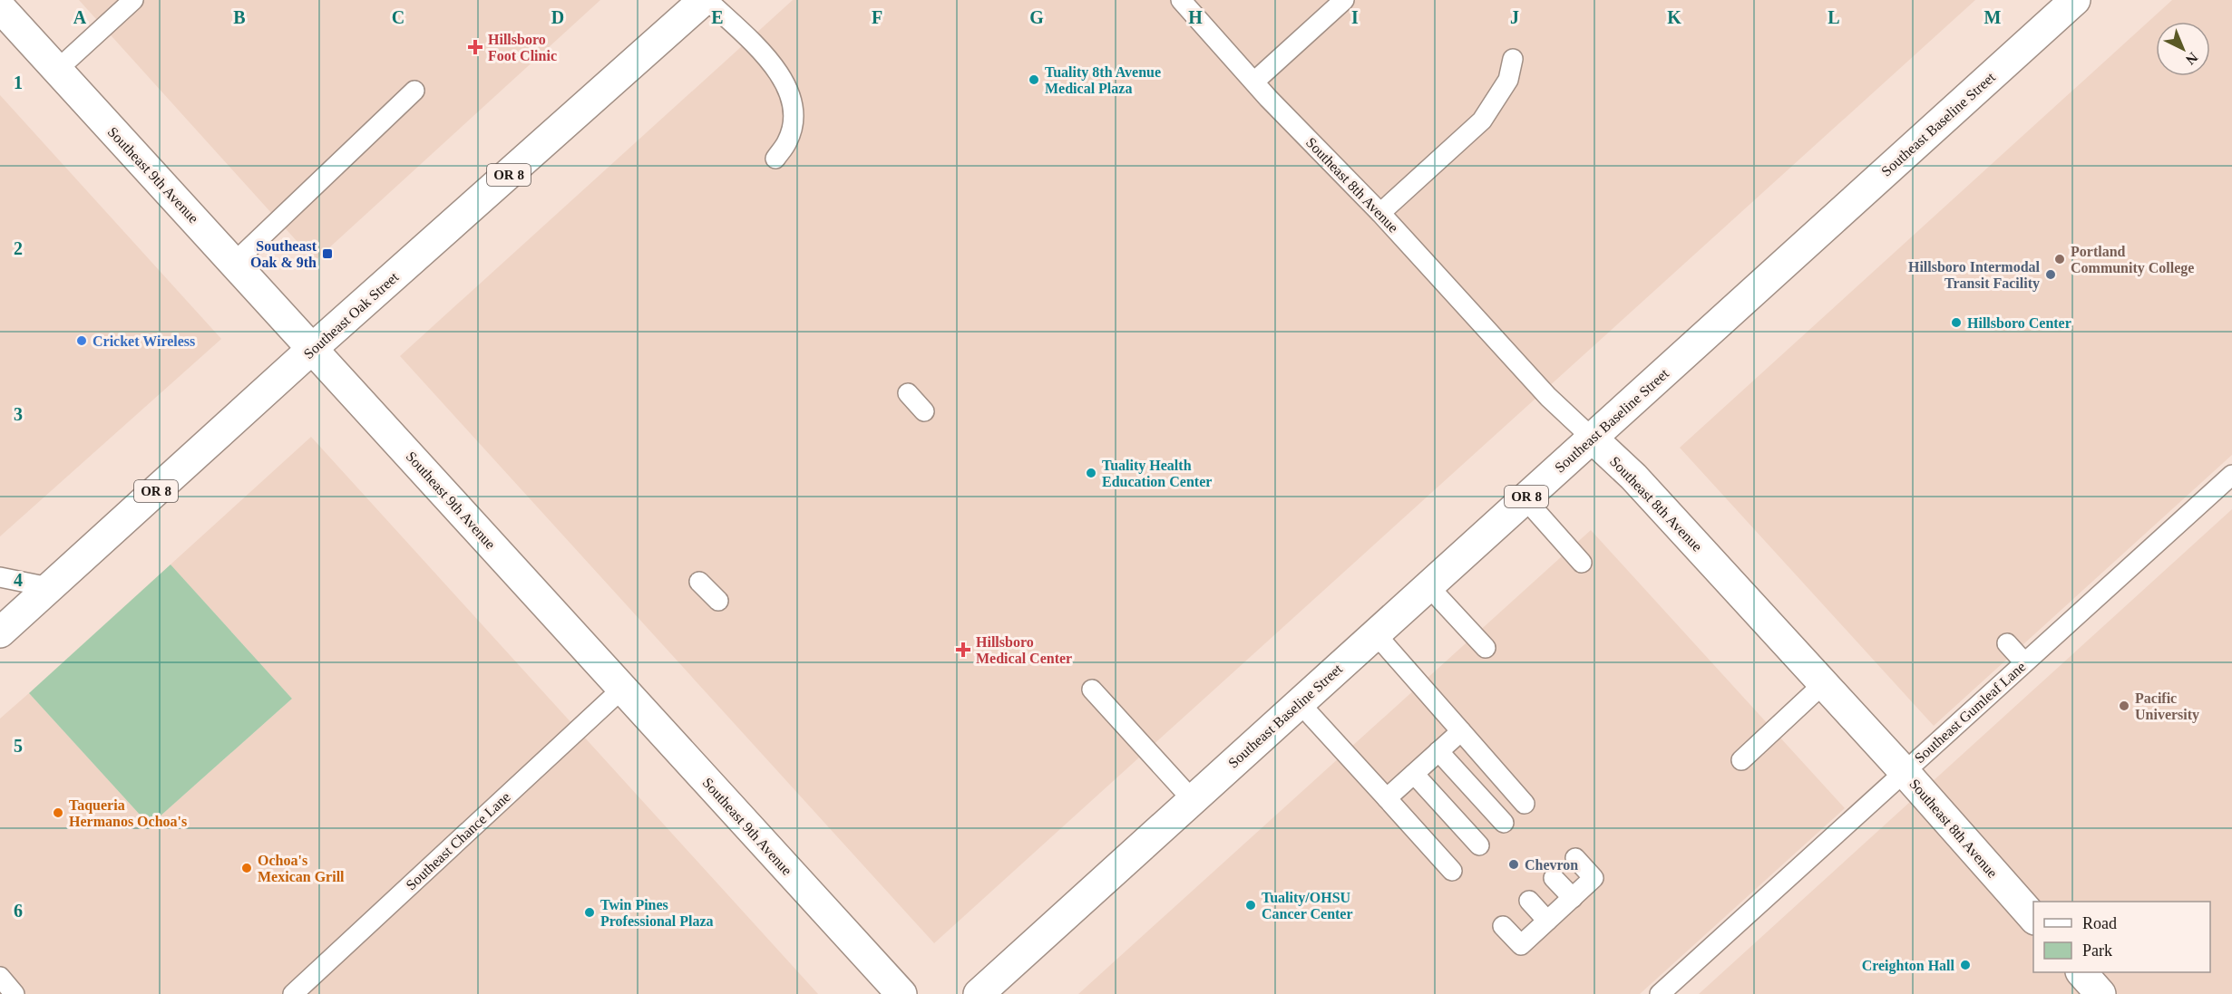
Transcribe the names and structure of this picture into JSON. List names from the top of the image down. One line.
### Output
{"streets":{"main road":["Southeast Baseline Street","Southeast 9th Avenue","OR 8","Southeast 8th Avenue","Southeast Oak Street"],"lane":["Southeast Gumleaf Lane","Southeast Chance Lane"]},"crossings":[["Southeast Baseline Street","Southeast 8th Avenue"],["Southeast 9th Avenue","Southeast Oak Street"],["Southeast 9th Avenue","Southeast Chance Lane"],["Southeast 8th Avenue","Southeast Gumleaf Lane"]],"places":{"health":["Hillsboro Foot Clinic","Hillsboro Medical Center"],"other":["Tuality 8th Avenue Medical Plaza","Portland Community College","Hillsboro Intermodal Transit Facility","Hillsboro Center","Cricket Wireless","Tuality Health Education Center","Pacific University","Taqueria Hermanos Ochoa's","Chevron","Ochoa's Mexican Grill","Tuality/OHSU Cancer Center","Twin Pines Professional Plaza","Creighton Hall"],"transit":["Southeast Oak & 9th"]},"legend":["Road","Park"],"north":"bottom right","grid":{"columns":["A","B","C","D","E","F","G","H","I","J","K","L","M"],"rows":["1","2","3","4","5","6"]}}
